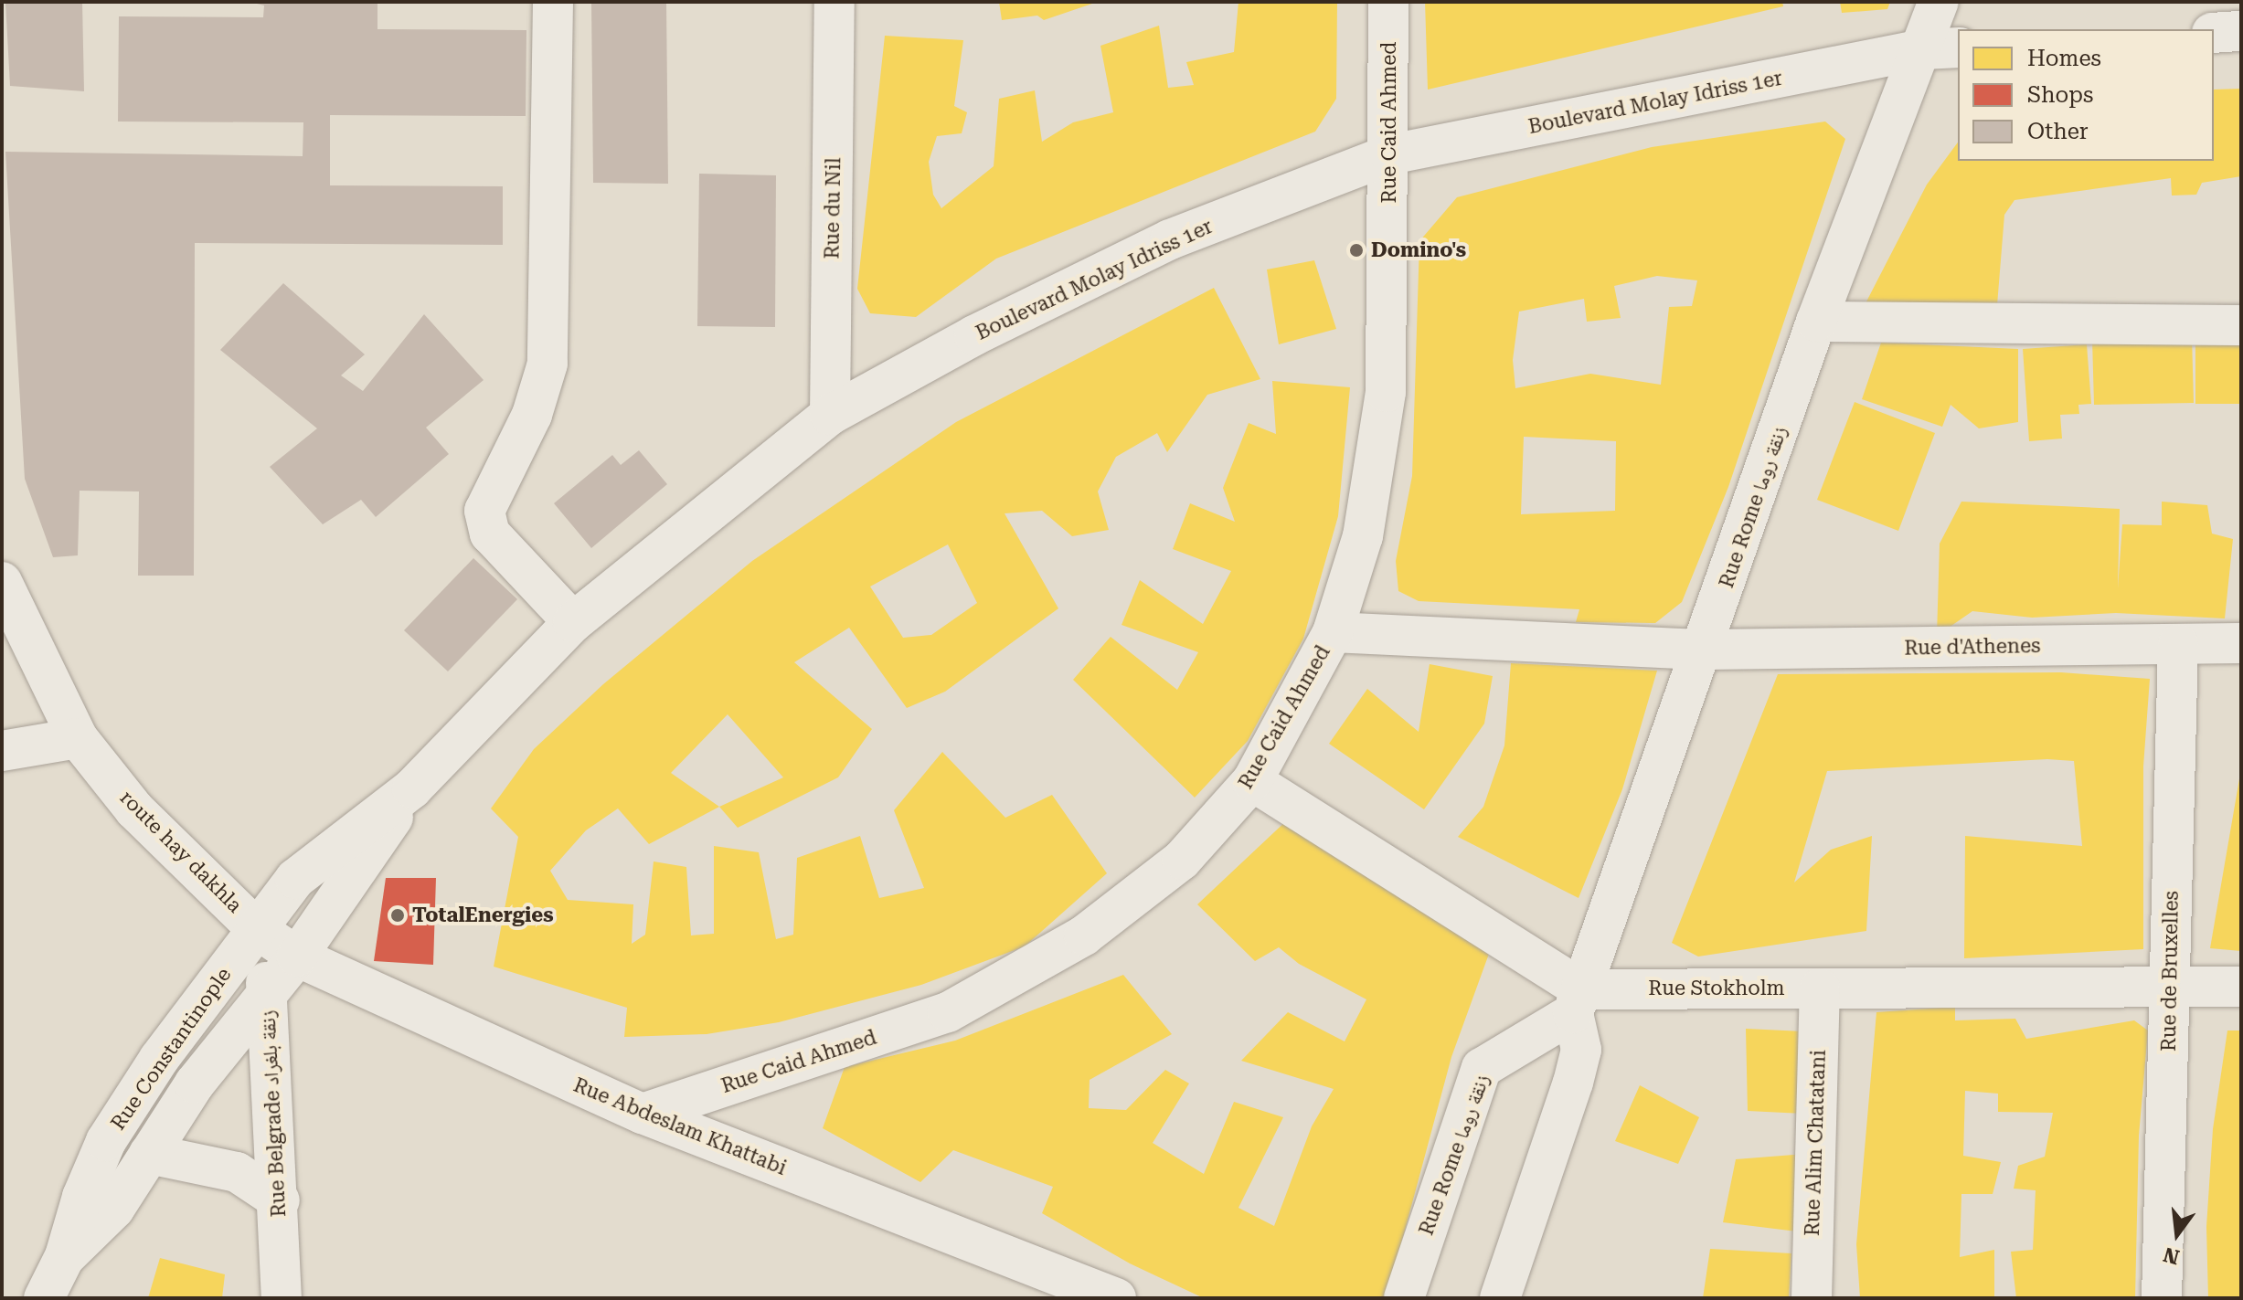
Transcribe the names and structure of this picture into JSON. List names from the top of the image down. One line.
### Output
{"streets":{"street":["Boulevard Molay Idriss 1er","Rue Caid Ahmed","Rue du Nil","Rue Rome زنقة روما","Rue d'Athenes","route hay dakhla","Rue de Bruxelles","Rue Stokholm","Rue Constantinople","Rue Belgrade زنقة بلغراد","Rue Abdeslam Khattabi","Rue Alim Chatatani"]},"crossings":[["Boulevard Molay Idriss 1er","Rue Caid Ahmed"],["Boulevard Molay Idriss 1er","Rue du Nil"],["Boulevard Molay Idriss 1er","Rue Rome زنقة روما"],["Boulevard Molay Idriss 1er","route hay dakhla"],["Boulevard Molay Idriss 1er","Rue Constantinople"],["Boulevard Molay Idriss 1er","Rue Belgrade زنقة بلغراد"],["Boulevard Molay Idriss 1er","Rue Abdeslam Khattabi"],["Rue Caid Ahmed","Rue d'Athenes"],["Rue Caid Ahmed","Rue Abdeslam Khattabi"],["Rue Rome زنقة روما","Rue d'Athenes"],["Rue Rome زنقة روما","Rue Stokholm"],["Rue d'Athenes","Rue de Bruxelles"],["route hay dakhla","Rue Constantinople"],["route hay dakhla","Rue Belgrade زنقة بلغراد"],["route hay dakhla","Rue Abdeslam Khattabi"],["Rue de Bruxelles","Rue Stokholm"],["Rue Stokholm","Rue Alim Chatatani"],["Rue Constantinople","Rue Belgrade زنقة بلغراد"],["Rue Constantinople","Rue Abdeslam Khattabi"],["Rue Belgrade زنقة بلغراد","Rue Abdeslam Khattabi"]],"places":["Domino's","TotalEnergies"],"legend":["Homes","Shops","Other"],"north":"bottom"}
